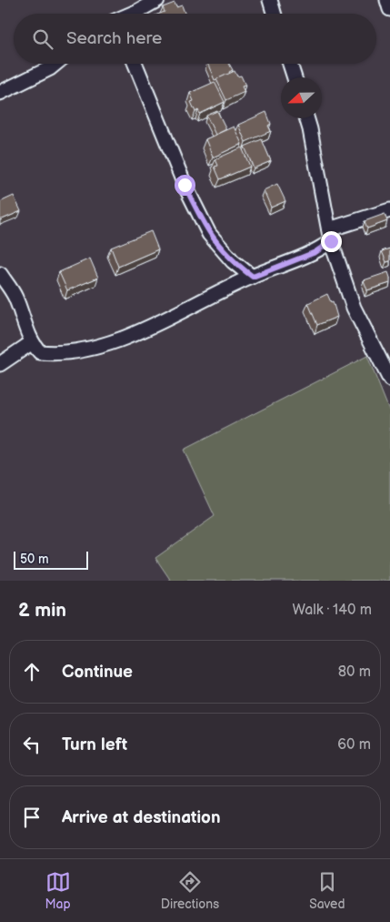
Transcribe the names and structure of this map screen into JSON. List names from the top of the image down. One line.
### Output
{"scale_bar":"50 m","north":"left","page":{"search":"Search here","scale":"50 m","heading":["2 min","Walk · 140 m"],"list":[["Continue","80 m"],["Turn left","60 m"],"Arrive at destination"],"nav":["Map","Directions","Saved"]}}
